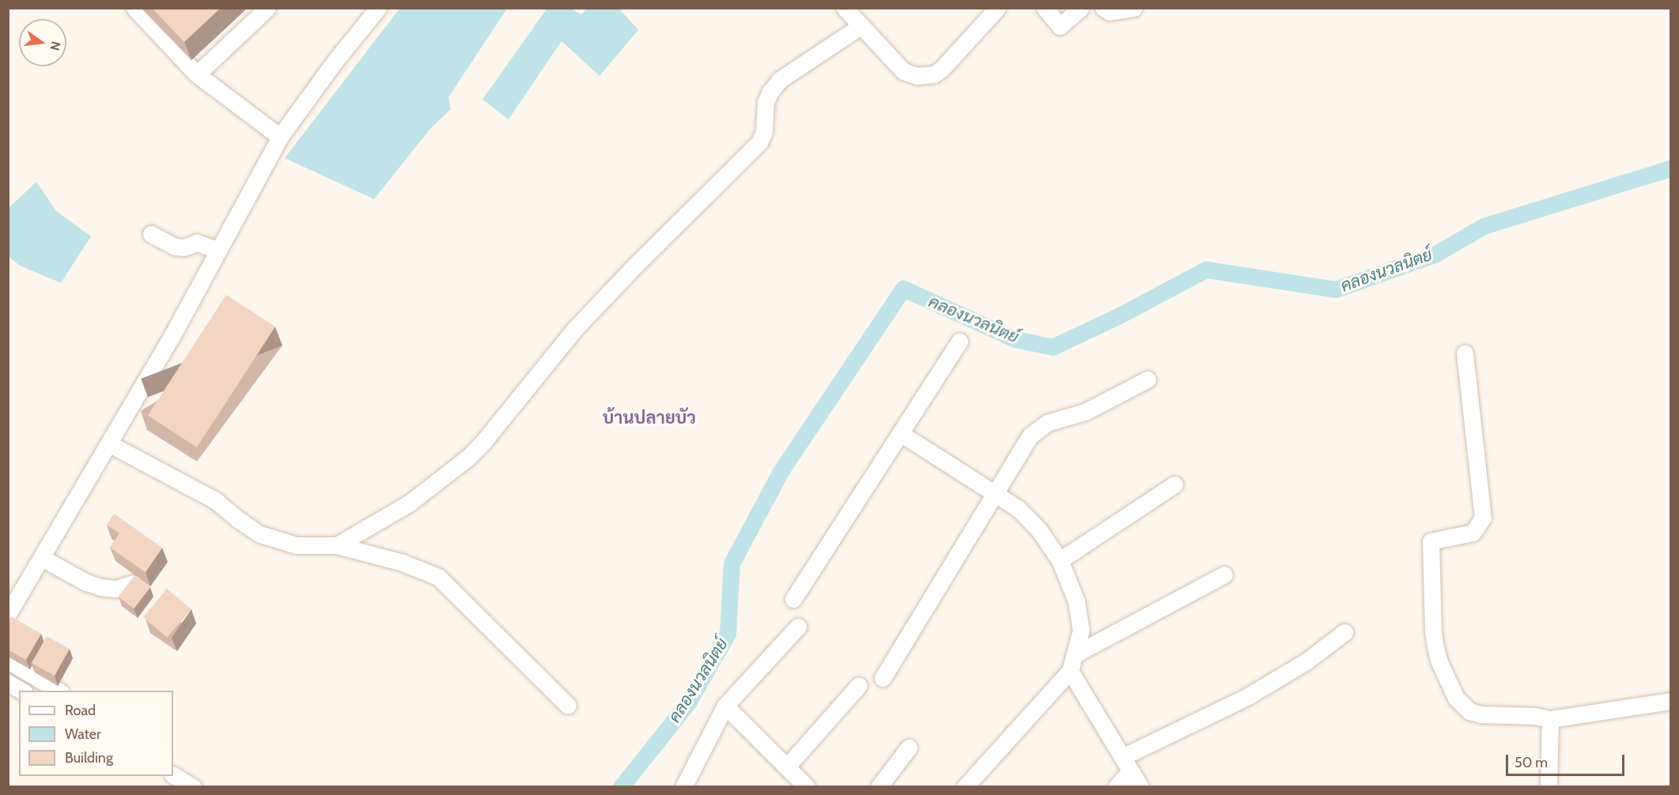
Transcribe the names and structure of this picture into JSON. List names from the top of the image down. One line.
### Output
{"districts":["บ้านปลายบัว"],"water":["คลองนวลนิตย์"],"legend":["Road","Water","Building"],"scale_bar":"50 m","north":"right"}
